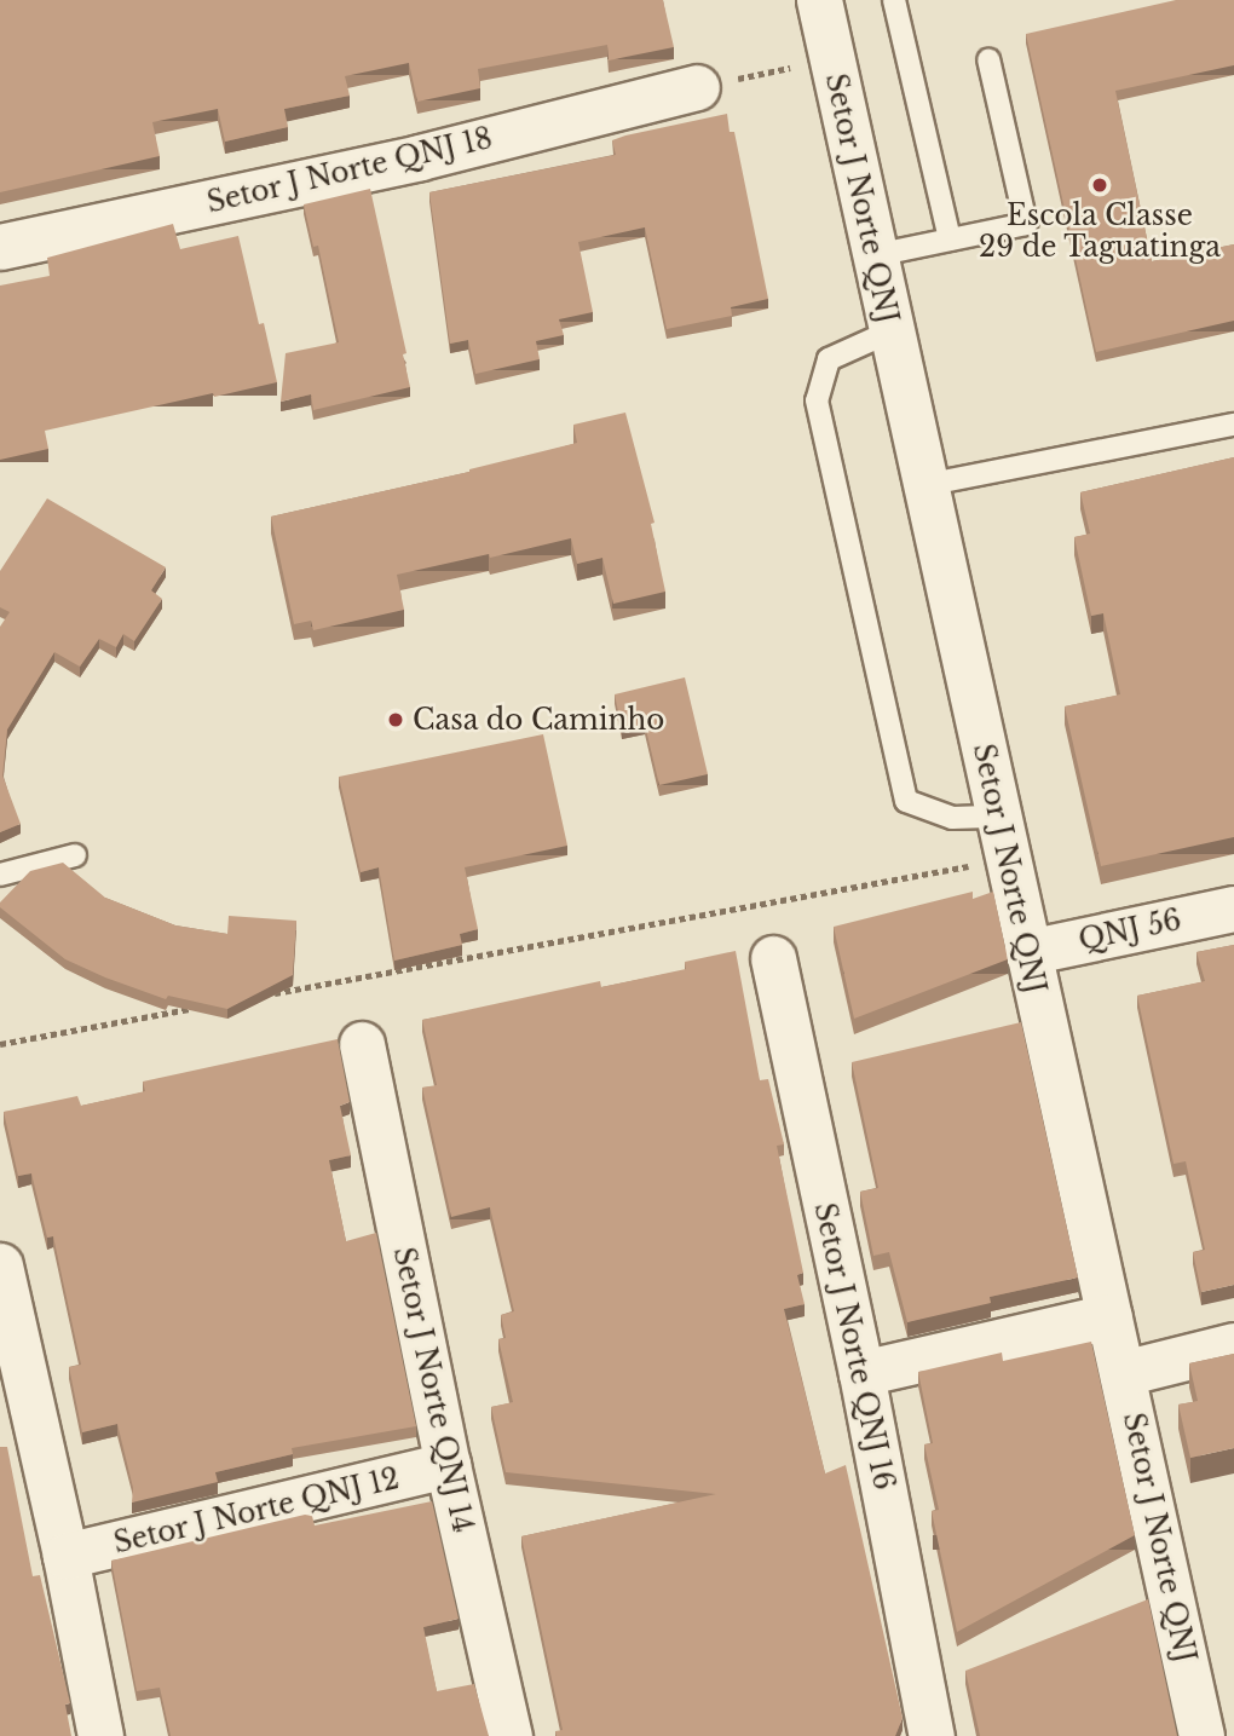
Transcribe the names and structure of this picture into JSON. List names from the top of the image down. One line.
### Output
{"streets":{"street":["Setor J Norte QNJ 18","Setor J Norte QNJ","QNJ 56","Setor J Norte QNJ 16","Setor J Norte QNJ 14","Setor J Norte QNJ 12"]},"crossings":[["Setor J Norte QNJ","QNJ 56"],["Setor J Norte QNJ 14","Setor J Norte QNJ 12"]],"places":["Escola Classe 29 de Taguatinga","Casa do Caminho"]}
